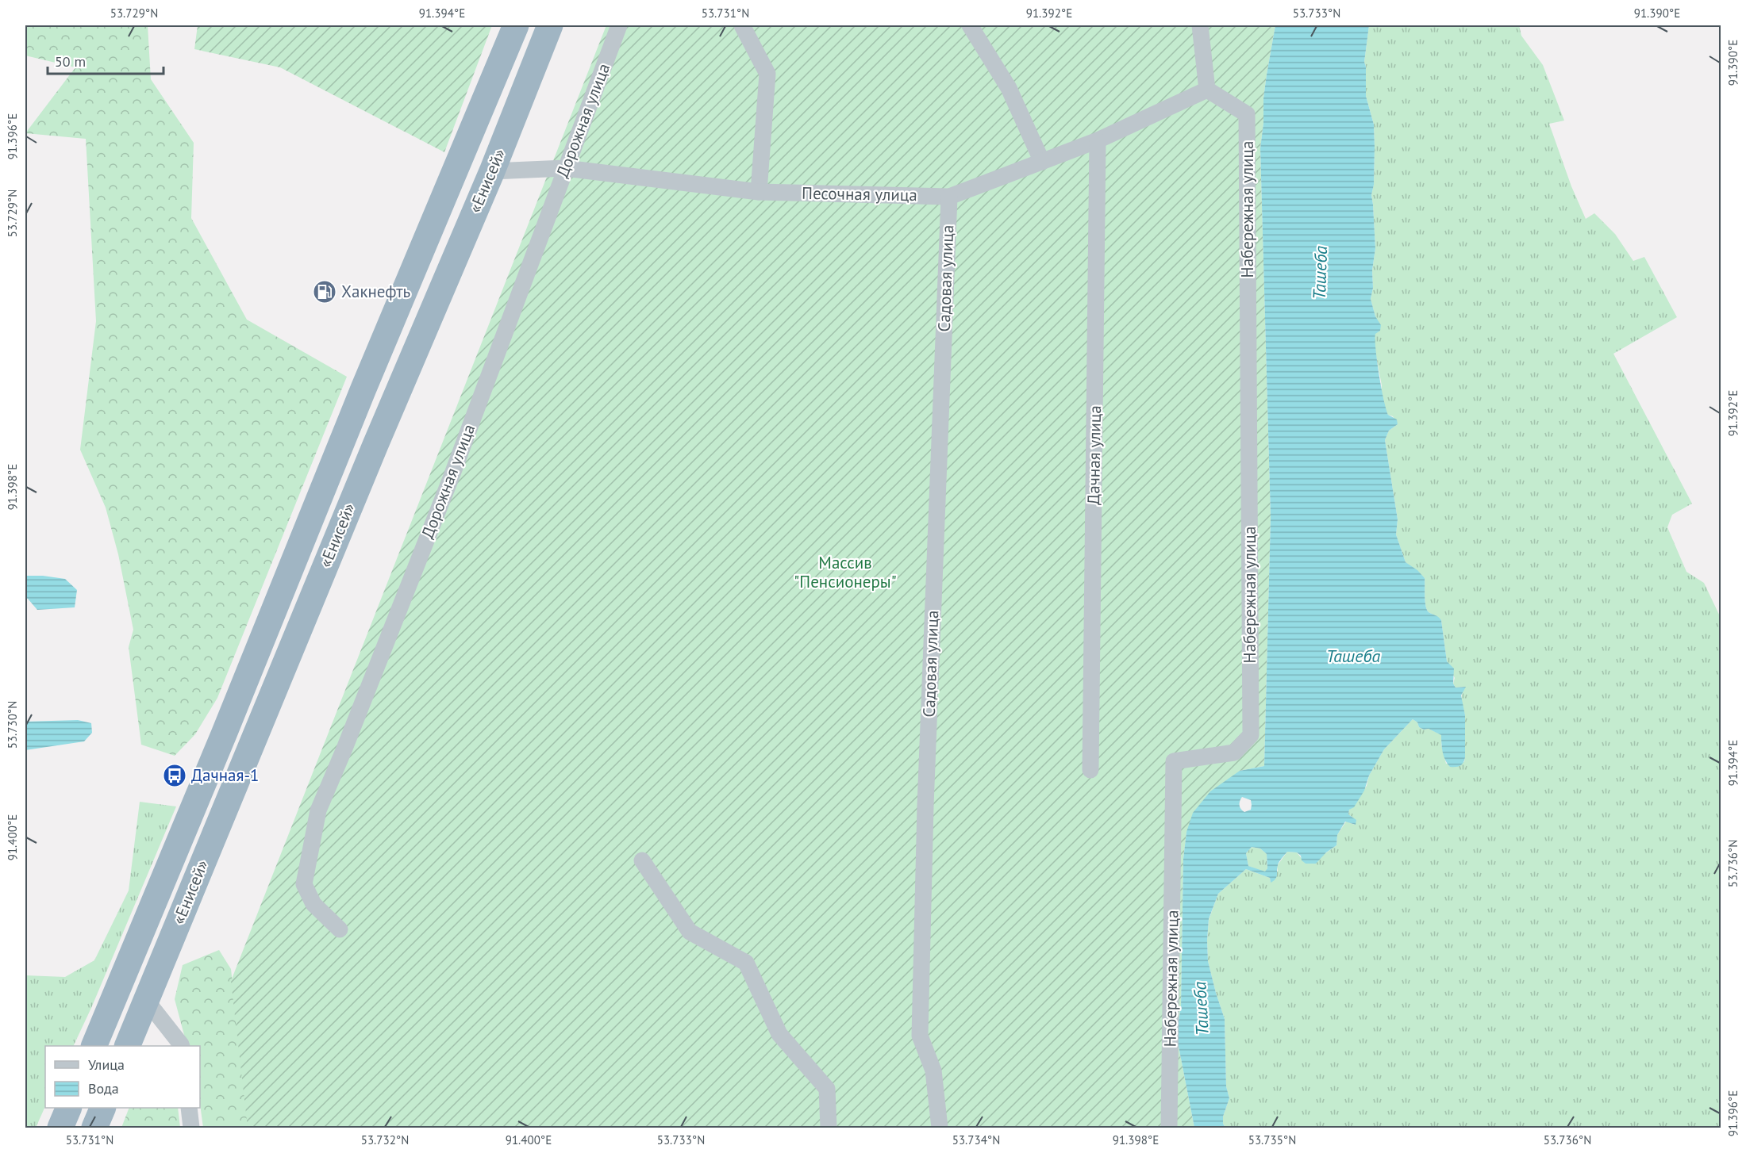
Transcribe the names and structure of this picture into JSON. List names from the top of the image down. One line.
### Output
{"streets":{"highway":["«Енисей»"],"street":["Дорожная улица","Песочная улица","Набережная улица","Садовая улица","Дачная улица"]},"crossings":[["Дорожная улица","Песочная улица"],["«Енисей»","Песочная улица"],["Песочная улица","Набережная улица"],["Песочная улица","Садовая улица"],["Песочная улица","Дачная улица"]],"water":["Ташеба"],"parks":["Массив \"Пенсионеры\""],"places":{"fuel station":["Хакнефть"],"bus stop":["Дачная-1"]},"legend":["Улица","Вода"],"scale_bar":"50 m","coordinates":["53.729°N","91.394°E","53.731°N","91.392°E","53.733°N","91.390°E","91.396°E","91.398°E","53.730°N","91.400°E","53.736°N","53.732°N","53.734°N","53.735°N"]}
